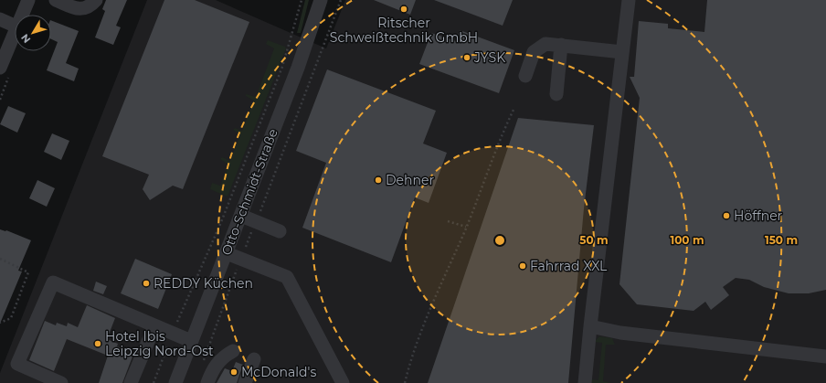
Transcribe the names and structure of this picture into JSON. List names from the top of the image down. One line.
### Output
{"streets":{"street":["Otto-Schmidt-Straße"]},"places":["Ritscher Schweißtechnik GmbH","JYSK","Dehner","Höffner","Fahrrad XXL","REDDY Küchen","Hotel Ibis Leipzig Nord-Ost","McDonald's"],"north":"bottom left","rings":["50 m","100 m","150 m"]}
